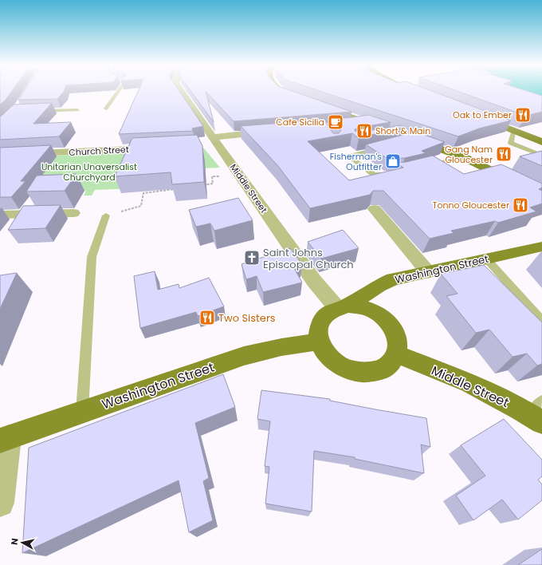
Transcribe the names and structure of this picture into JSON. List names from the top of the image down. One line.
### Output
{"streets":{"main road":["Middle Street","Washington Street"],"street":["Church Street"]},"crossings":[["Middle Street","Washington Street"]],"parks":["Unitarian Unaversalist Churchyard"],"places":{"restaurant":["Oak to Ember","Short & Main","Gang Nam Gloucester","Tonno Gloucester","Two Sisters"],"cafe":["Cafe Sicilia"],"shop":["Fisherman's Outfitter"],"church":["Saint Johns Episcopal Church"]},"north":"left"}
